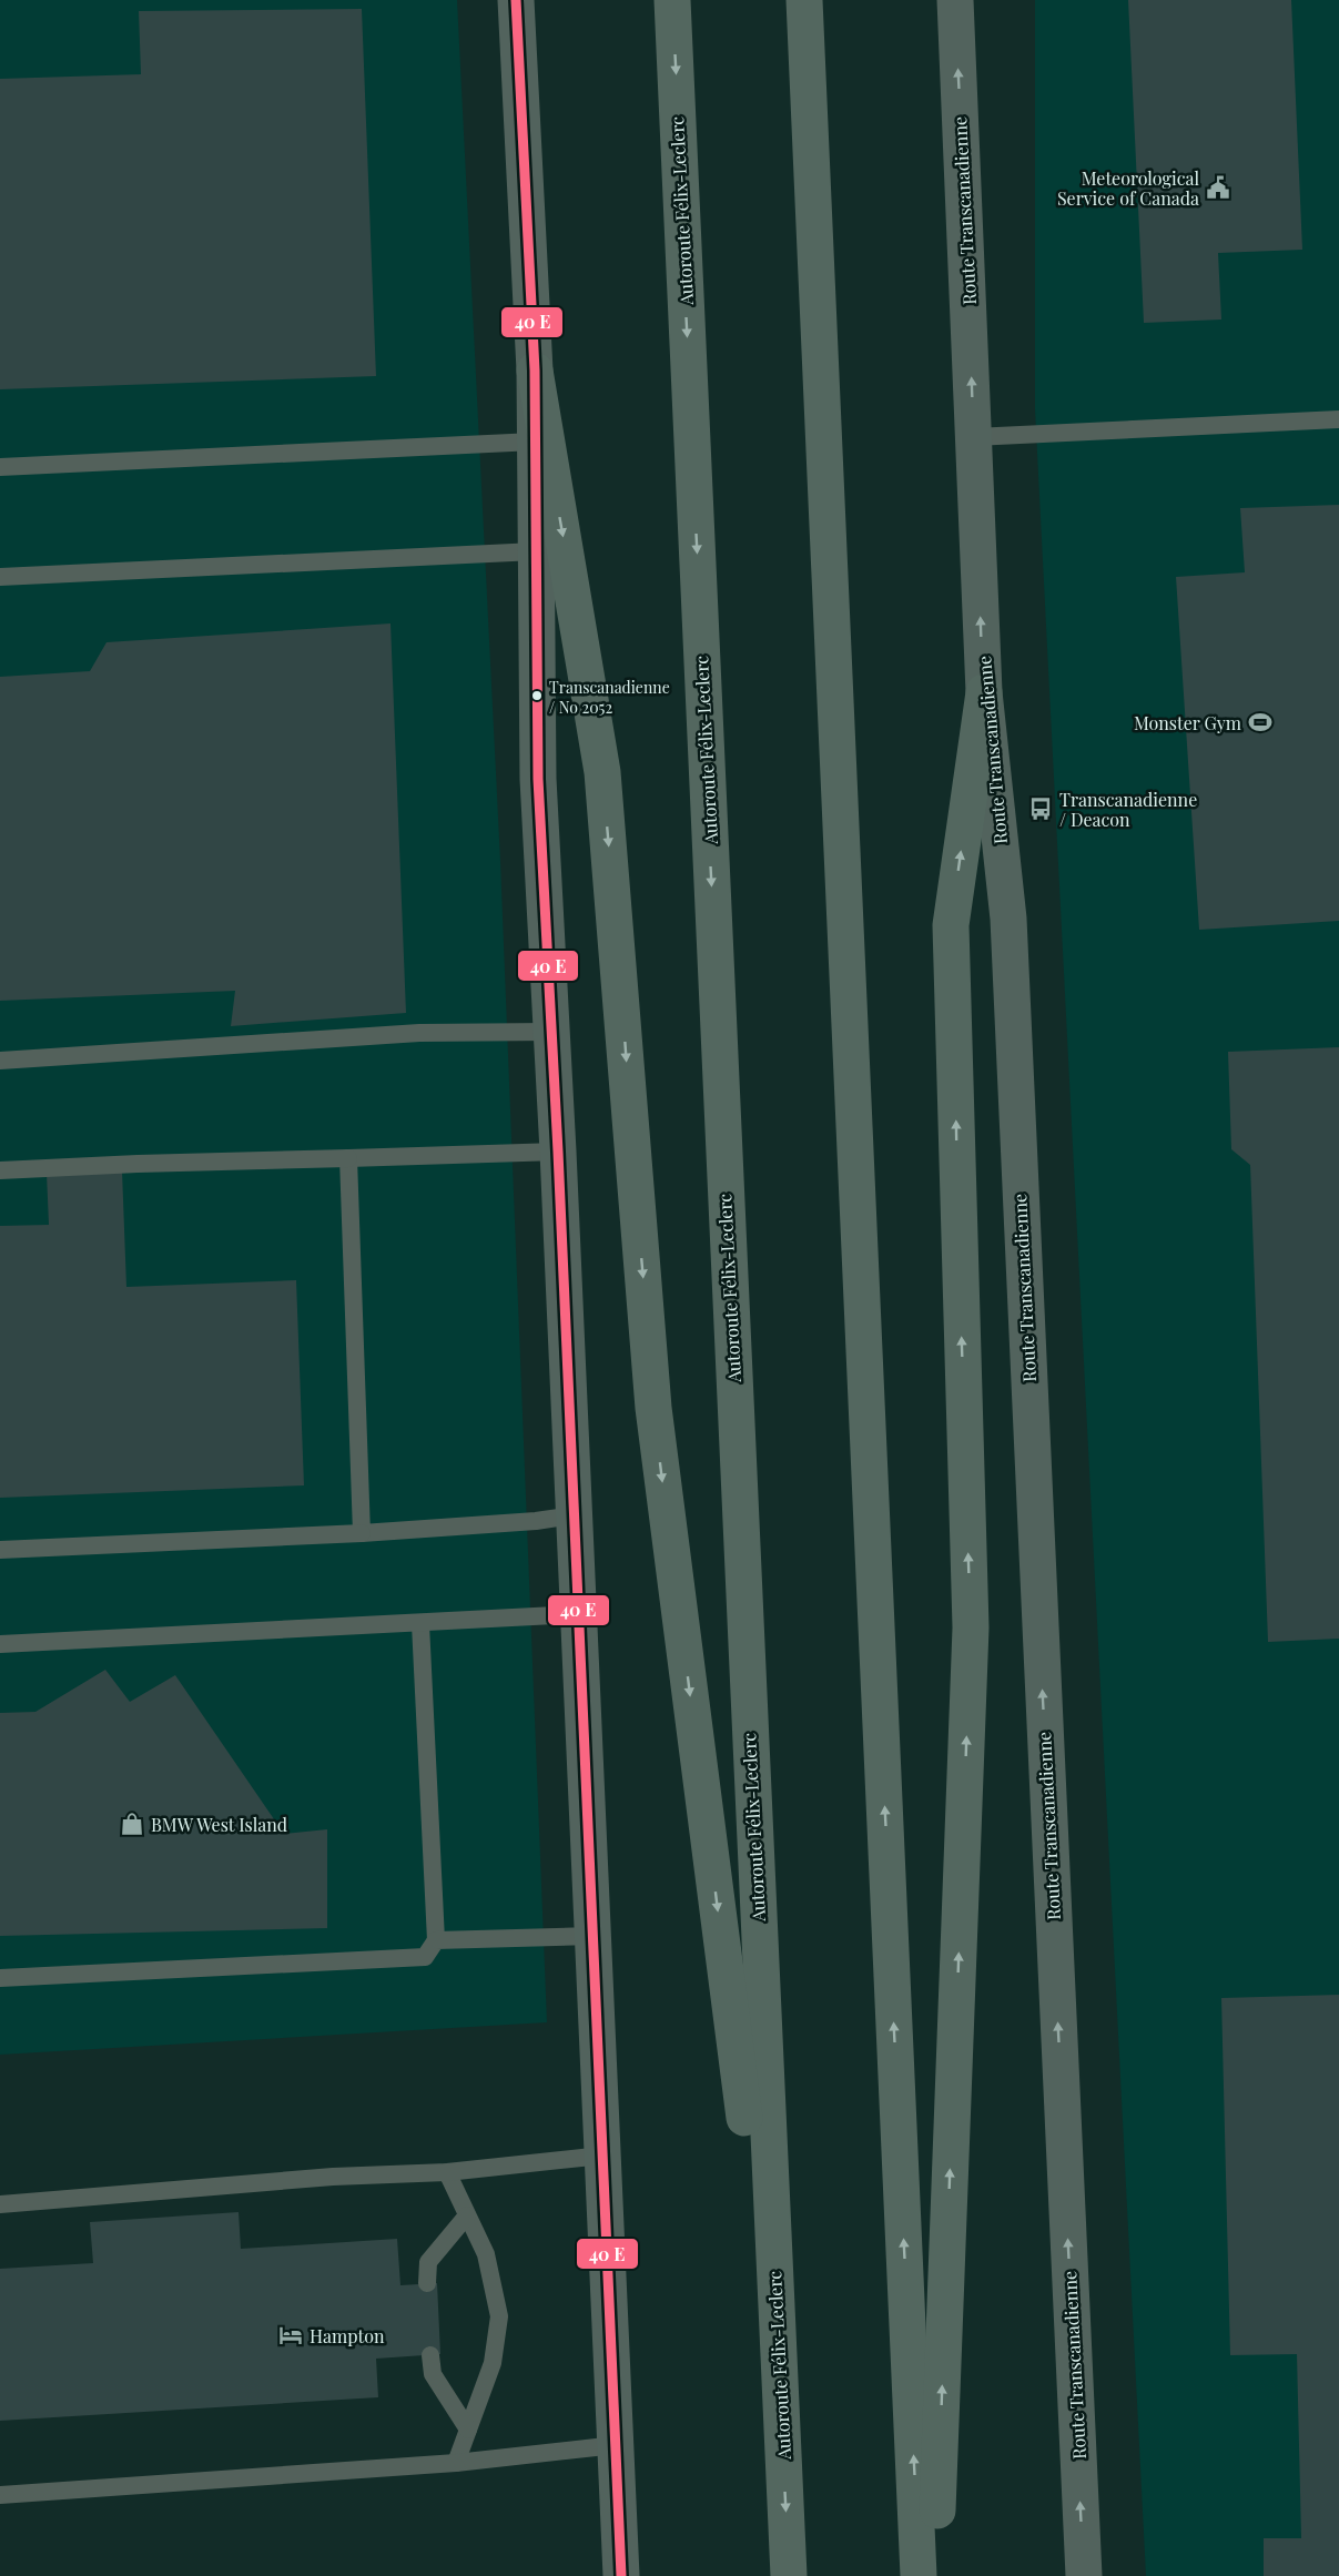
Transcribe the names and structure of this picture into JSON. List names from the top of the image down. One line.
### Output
{"streets":{"highway":["Autoroute Félix-Leclerc"],"main road":["Route Transcanadienne"]},"one_way":["Route Transcanadienne"],"places":{"public building":["Meteorological Service of Canada"],"other":["Transcanadienne / No 2052"],"sports":["Monster Gym"],"bus stop":["Transcanadienne / Deacon"],"shop":["BMW West Island"],"hotel":["Hampton"]}}
